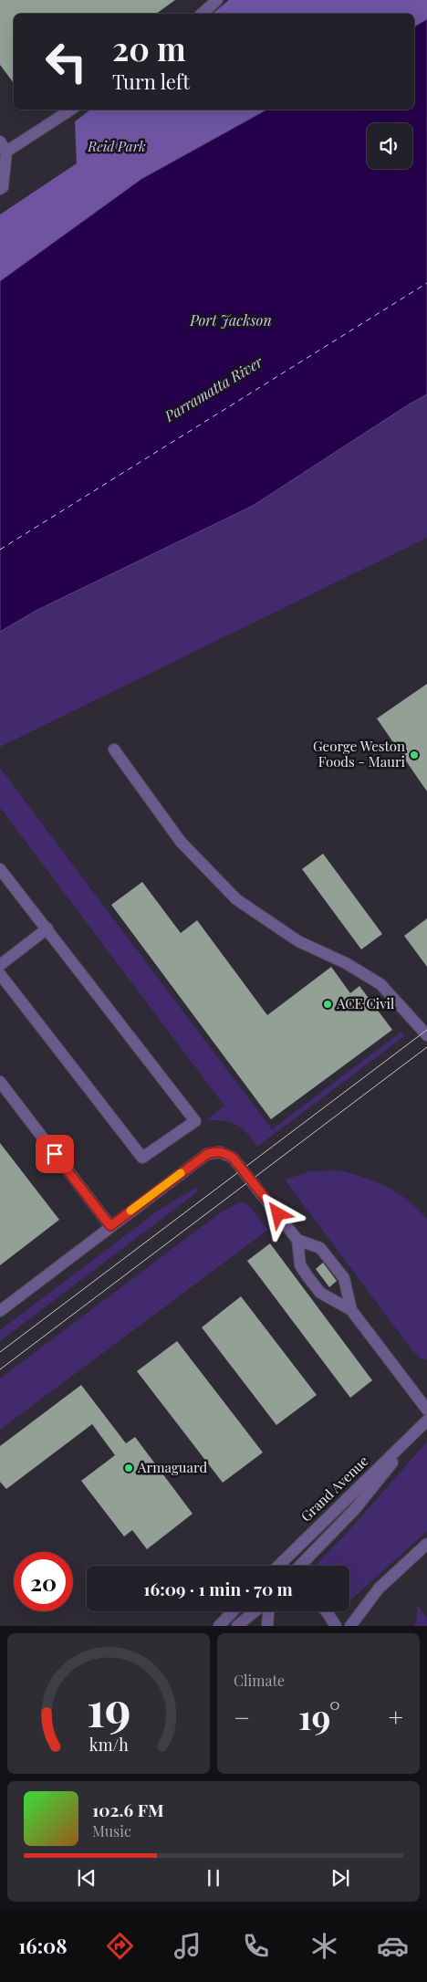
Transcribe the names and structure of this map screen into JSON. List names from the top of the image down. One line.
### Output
{"streets":{"street":["Grand Avenue"]},"water":["Port Jackson","Parramatta River"],"parks":["Reid Park"],"places":["George Weston Foods - Mauri","ACE Civil","Armaguard"],"page":{"turn":["20 m","Turn left"],"limit":"20","trip":"16:09 · 1 min · 70 m","tile":"Climate","heat":["−","19°","+"],"song":["102.6 FM","Music"],"tabs":"16:08","gauge":["19","km/h"]}}
